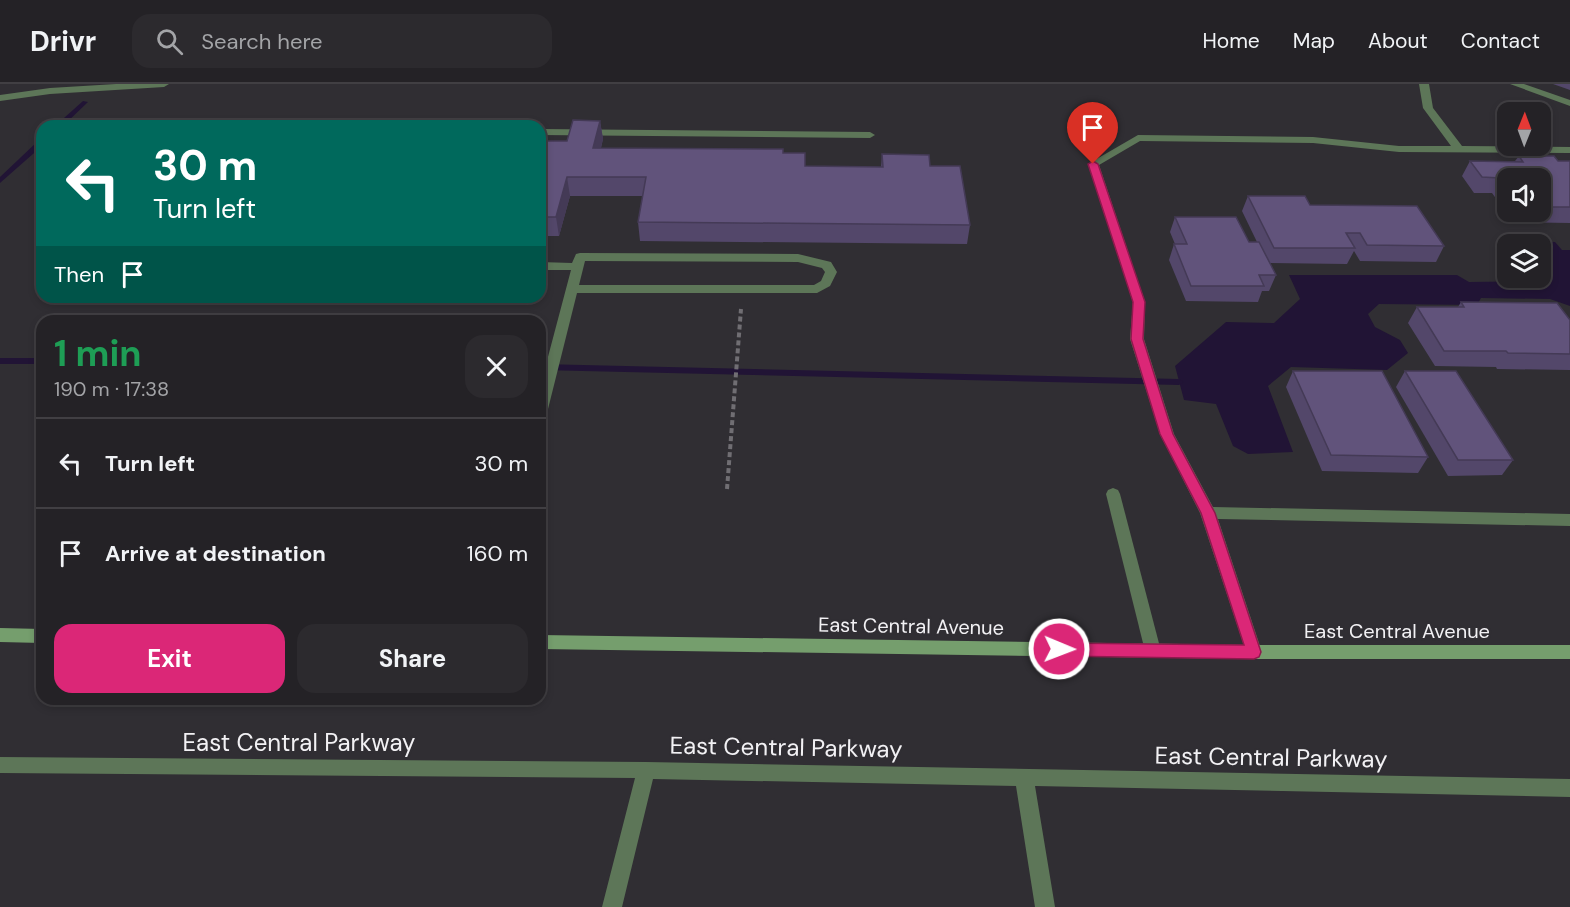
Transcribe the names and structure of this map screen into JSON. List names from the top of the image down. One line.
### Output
{"streets":{"main road":["East Central Avenue"],"street":["East Central Parkway"]},"north":"top","page":{"header":"Drivr","search":"Search here","nav":["Home","Map","About","Contact"],"turn":["30 m","Turn left"],"then":"Then","heading":["1 min","190 m · 17:38"],"list":[{"name":"Turn left","value":"30 m"},{"name":"Arrive at destination","value":"160 m"}],"buttons":["Exit","Share"]}}
